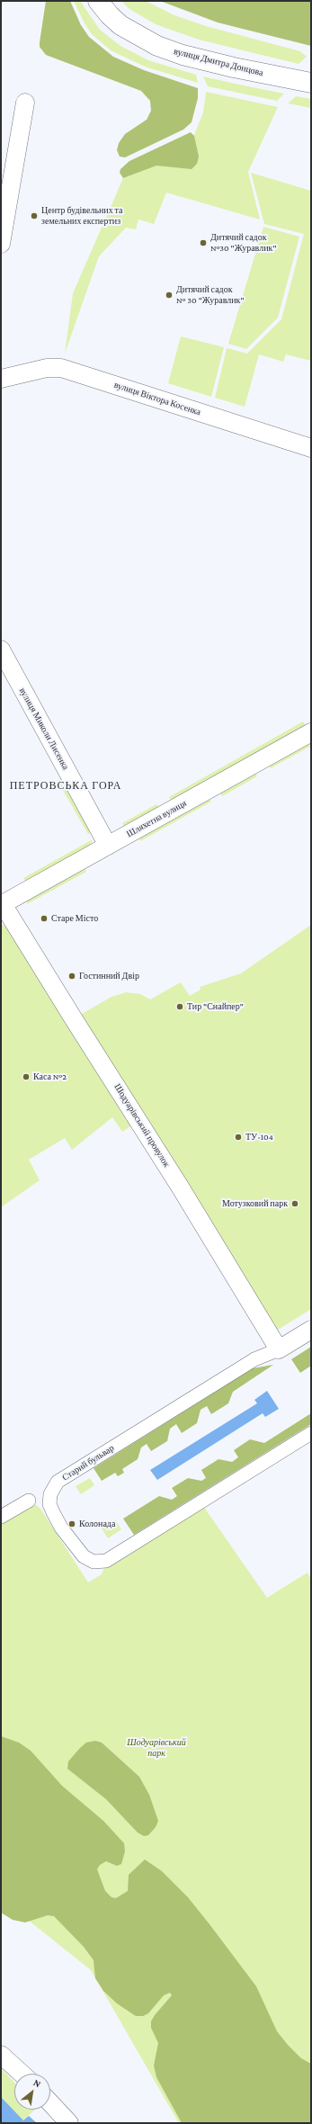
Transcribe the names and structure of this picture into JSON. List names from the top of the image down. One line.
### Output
{"streets":{"street":["вулиця Дмитра Донцова","вулиця Віктора Косенка","вулиця Миколи Лисенка","Шляхетна вулиця","Шодуарівський провулок","Старий бульвар"]},"crossings":[["вулиця Миколи Лисенка","Шляхетна вулиця"],["Шляхетна вулиця","Шодуарівський провулок"],["Шодуарівський провулок","Старий бульвар"]],"districts":["ПЕТРОВСЬКА ГОРА"],"parks":["Шодуарівський парк"],"places":["Центр будівельних та земельних експертиз","Дитячий садок №30 \"Журавлик\"","Дитячий садок № 30 \"Журавлик\"","Старе Місто","Гостинний Двір","Тир \"Снайпер\"","Каса №2","ТУ-104","Мотузковий парк","Колонада"],"north":"top right"}
